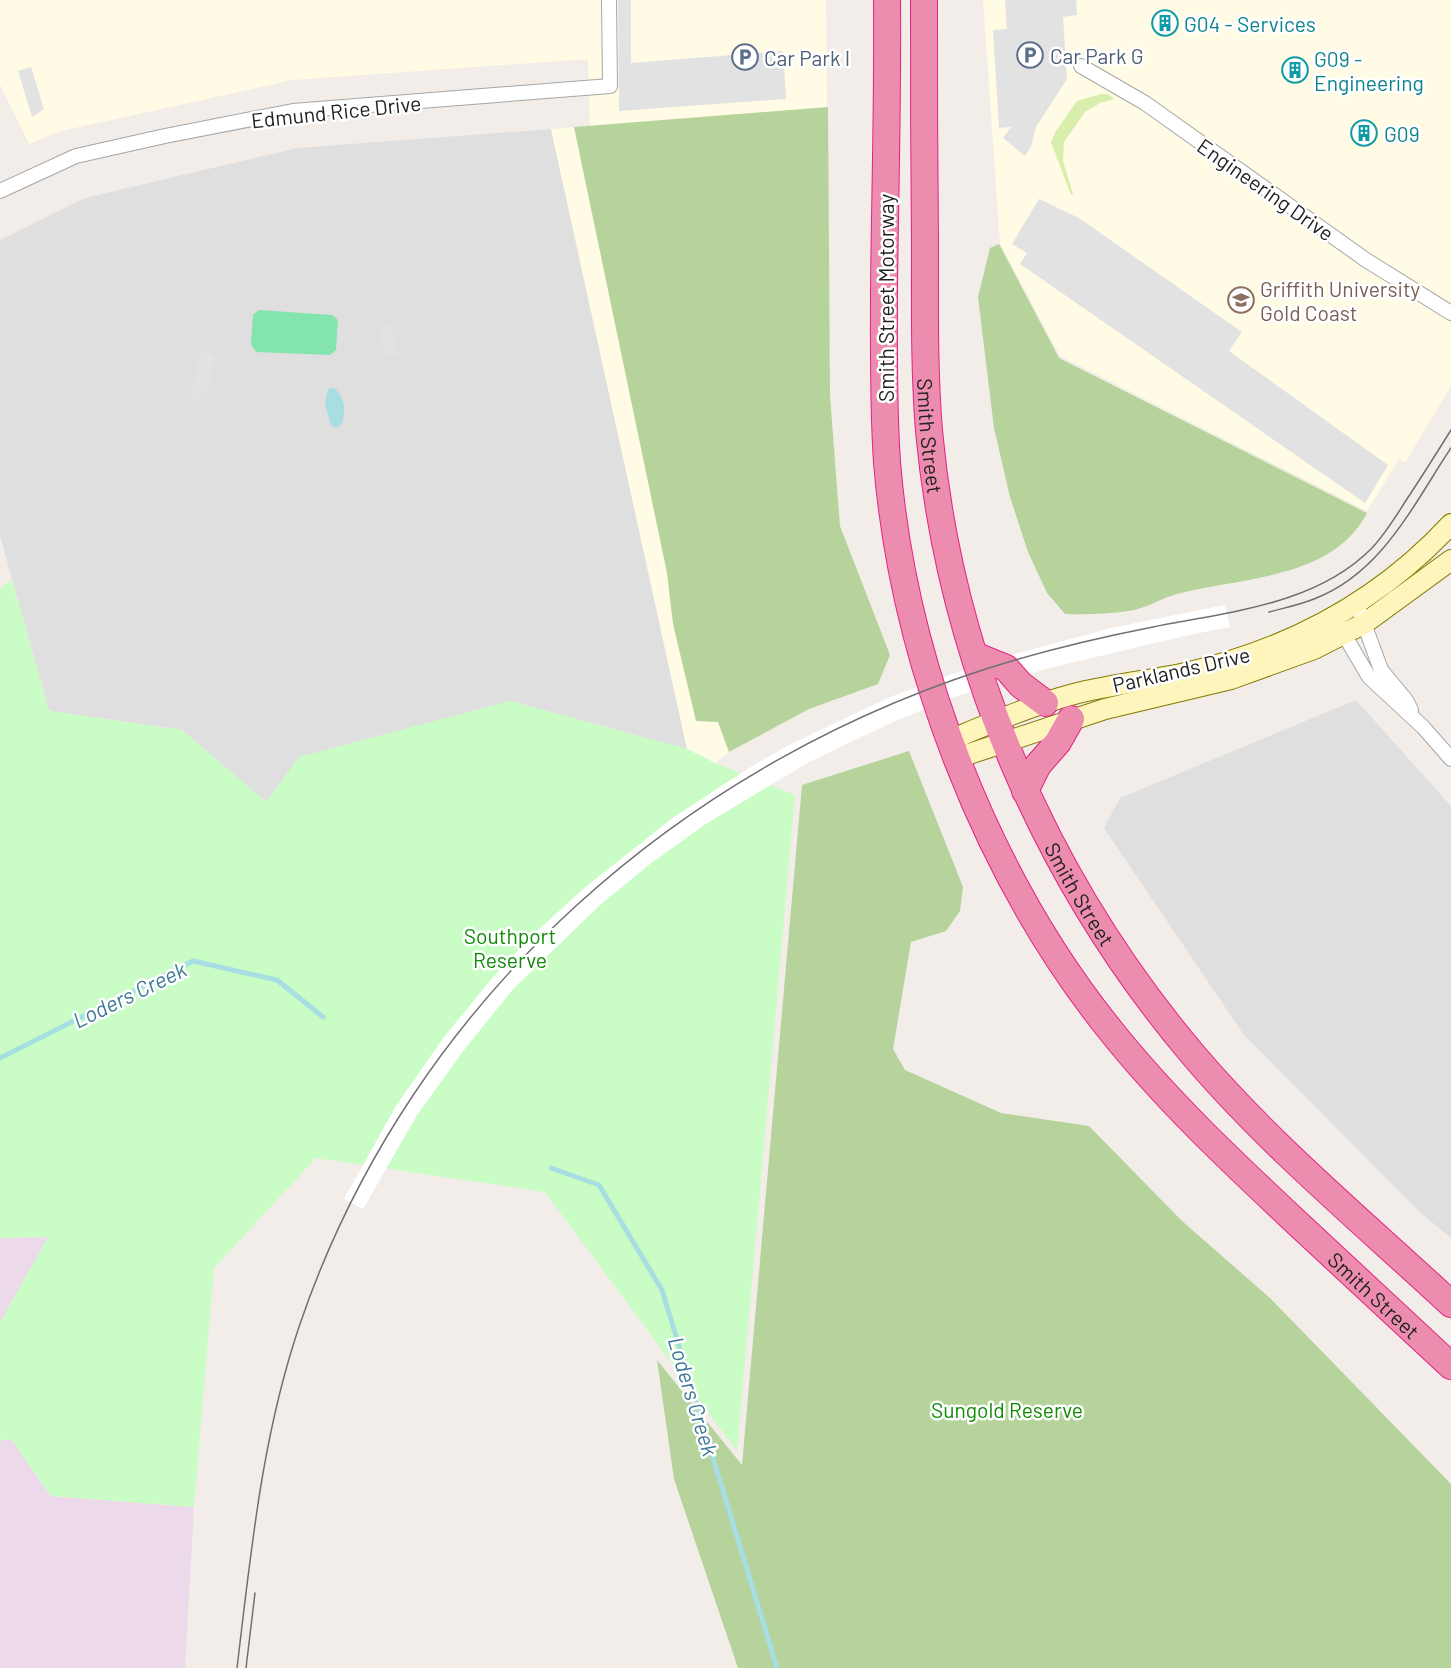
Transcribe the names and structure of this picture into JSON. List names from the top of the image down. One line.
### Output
{"streets":{"highway":["Smith Street Motorway","Smith Street"],"street":["Edmund Rice Drive","Engineering Drive","Parklands Drive"]},"crossings":[["Smith Street Motorway","Smith Street"],["Smith Street","Parklands Drive"]],"water":["Loders Creek"],"parks":["Southport Reserve","Sungold Reserve"],"places":{"building":["G04 - Services","G09 - Engineering","G09"],"parking":["Car Park G","Car Park I"],"school or university":["Griffith University Gold Coast"]}}
